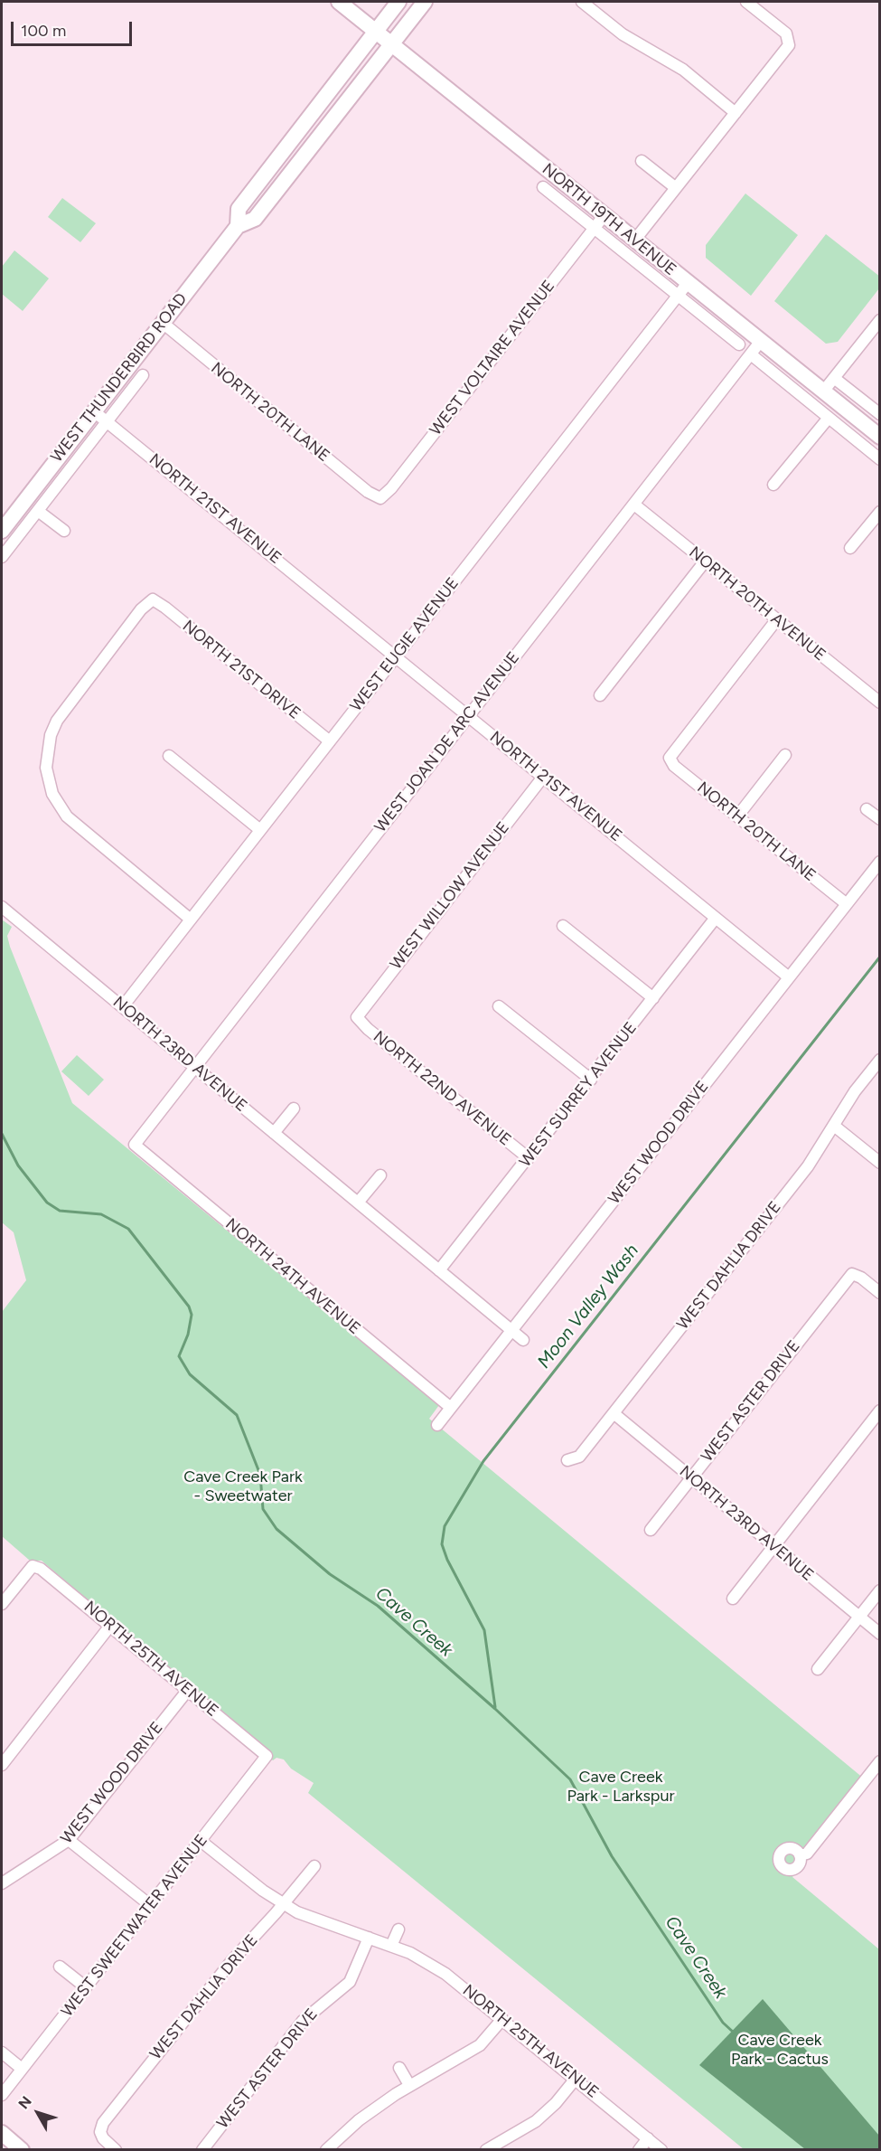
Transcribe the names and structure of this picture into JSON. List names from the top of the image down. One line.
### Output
{"streets":{"main road":["NORTH 19TH AVENUE","WEST THUNDERBIRD ROAD"],"street":["WEST VOLTAIRE AVENUE","NORTH 20TH LANE","NORTH 21ST AVENUE","NORTH 20TH AVENUE","WEST EUGIE AVENUE","NORTH 21ST DRIVE","WEST JOAN DE ARC AVENUE","WEST WILLOW AVENUE","NORTH 23RD AVENUE","NORTH 22ND AVENUE","WEST SURREY AVENUE","WEST WOOD DRIVE","WEST DAHLIA DRIVE","NORTH 24TH AVENUE","WEST ASTER DRIVE","NORTH 25TH AVENUE","WEST SWEETWATER AVENUE"]},"crossings":[["NORTH 19TH AVENUE","WEST VOLTAIRE AVENUE"],["NORTH 19TH AVENUE","WEST THUNDERBIRD ROAD"],["NORTH 19TH AVENUE","WEST EUGIE AVENUE"],["NORTH 19TH AVENUE","WEST JOAN DE ARC AVENUE"],["WEST VOLTAIRE AVENUE","NORTH 20TH LANE"],["WEST THUNDERBIRD ROAD","NORTH 20TH LANE"],["WEST THUNDERBIRD ROAD","NORTH 21ST AVENUE"],["NORTH 20TH LANE","NORTH 20TH AVENUE"],["NORTH 20TH LANE","WEST WOOD DRIVE"],["NORTH 21ST AVENUE","WEST EUGIE AVENUE"],["NORTH 21ST AVENUE","WEST JOAN DE ARC AVENUE"],["NORTH 21ST AVENUE","WEST WILLOW AVENUE"],["NORTH 21ST AVENUE","WEST SURREY AVENUE"],["NORTH 21ST AVENUE","WEST WOOD DRIVE"],["NORTH 20TH AVENUE","WEST JOAN DE ARC AVENUE"],["WEST EUGIE AVENUE","NORTH 21ST DRIVE"],["WEST EUGIE AVENUE","NORTH 23RD AVENUE"],["WEST JOAN DE ARC AVENUE","NORTH 23RD AVENUE"],["WEST JOAN DE ARC AVENUE","NORTH 24TH AVENUE"],["WEST WILLOW AVENUE","NORTH 22ND AVENUE"],["NORTH 23RD AVENUE","WEST SURREY AVENUE"],["NORTH 23RD AVENUE","WEST WOOD DRIVE"],["NORTH 23RD AVENUE","WEST DAHLIA DRIVE"],["NORTH 23RD AVENUE","WEST ASTER DRIVE"],["NORTH 22ND AVENUE","WEST SURREY AVENUE"],["WEST WOOD DRIVE","NORTH 24TH AVENUE"],["WEST WOOD DRIVE","NORTH 25TH AVENUE"],["WEST DAHLIA DRIVE","NORTH 25TH AVENUE"],["WEST ASTER DRIVE","NORTH 25TH AVENUE"],["NORTH 25TH AVENUE","WEST SWEETWATER AVENUE"]],"water":["Moon Valley Wash","Cave Creek"],"parks":["Cave Creek Park - Sweetwater","Cave Creek Park - Larkspur","Cave Creek Park - Cactus"],"scale_bar":"100 m","north":"top left"}
